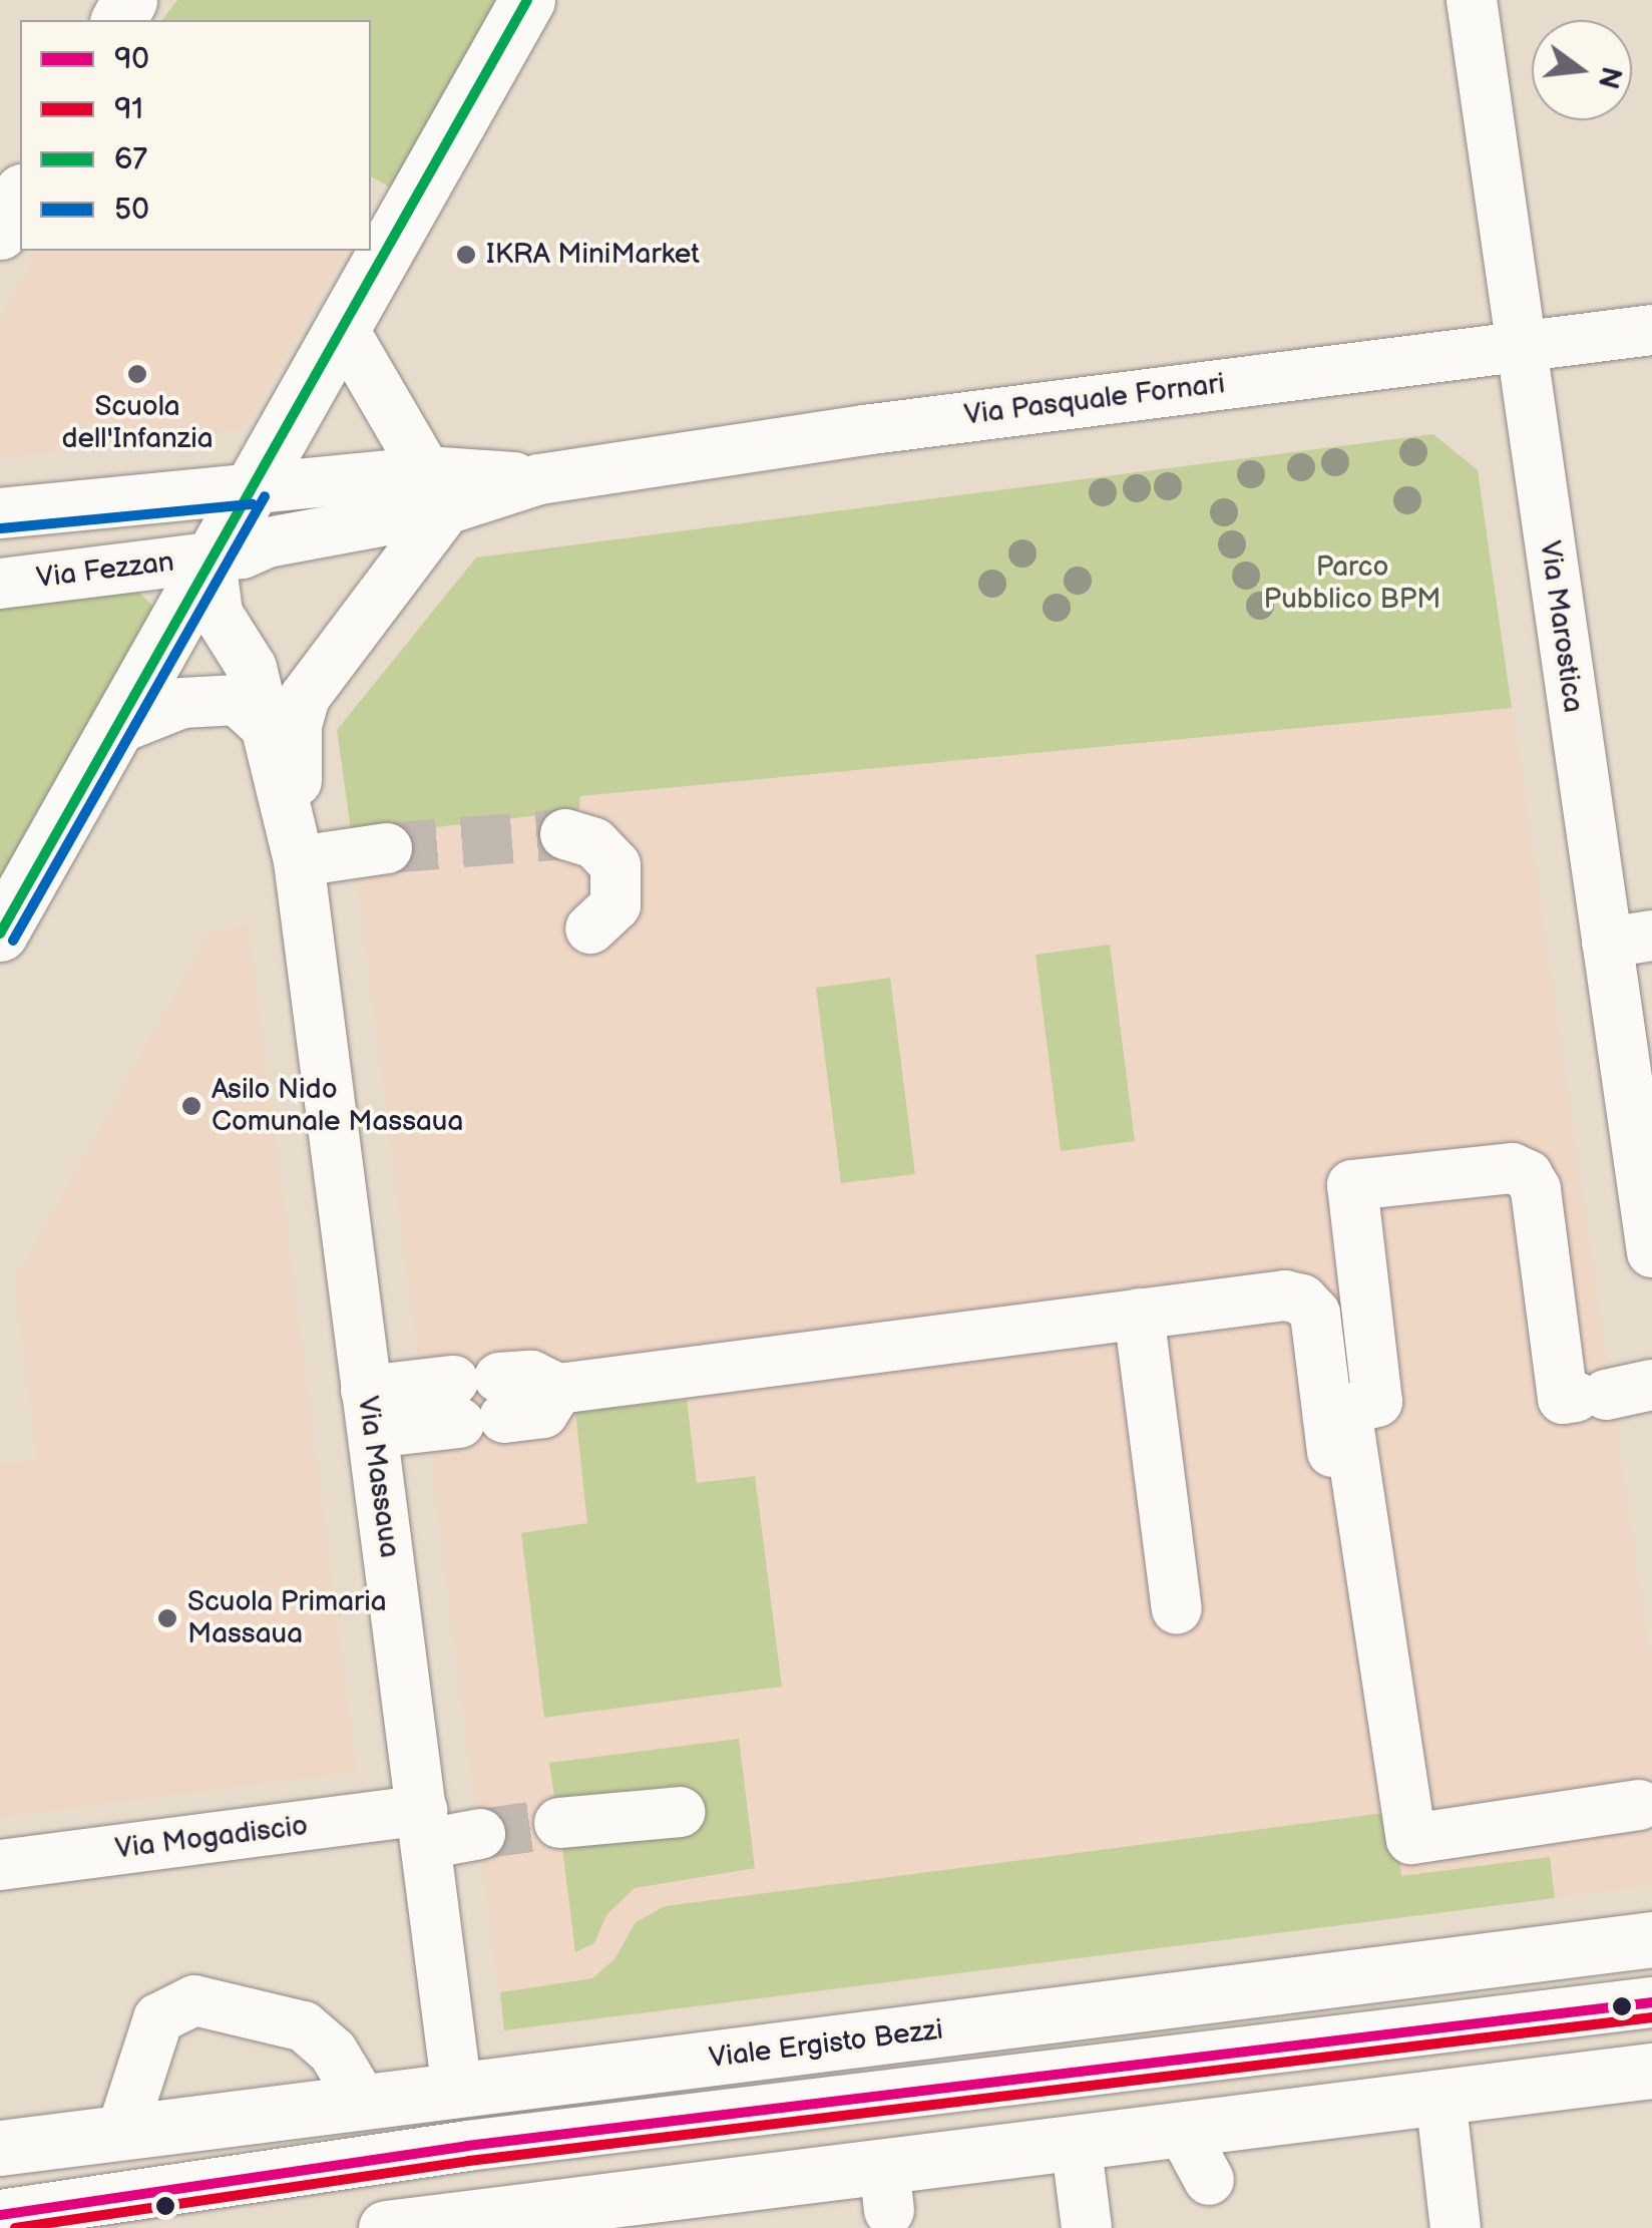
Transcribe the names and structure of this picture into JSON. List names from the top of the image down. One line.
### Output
{"streets":{"main road":["Viale Ergisto Bezzi"],"street":["Via Pasquale Fornari","Via Fezzan","Via Marostica","Via Massaua","Via Mogadiscio"]},"crossings":[["Via Pasquale Fornari","Via Fezzan"],["Via Pasquale Fornari","Via Marostica"],["Via Massaua","Via Mogadiscio"],["Via Massaua","Viale Ergisto Bezzi"]],"parks":["Parco Pubblico BPM"],"places":["IKRA MiniMarket","Scuola dell'Infanzia","Asilo Nido Comunale Massaua","Scuola Primaria Massaua"],"lines":["transit line 67","transit line 50","transit line 90","transit line 91"],"legend":["90","91","67","50"],"north":"right"}
